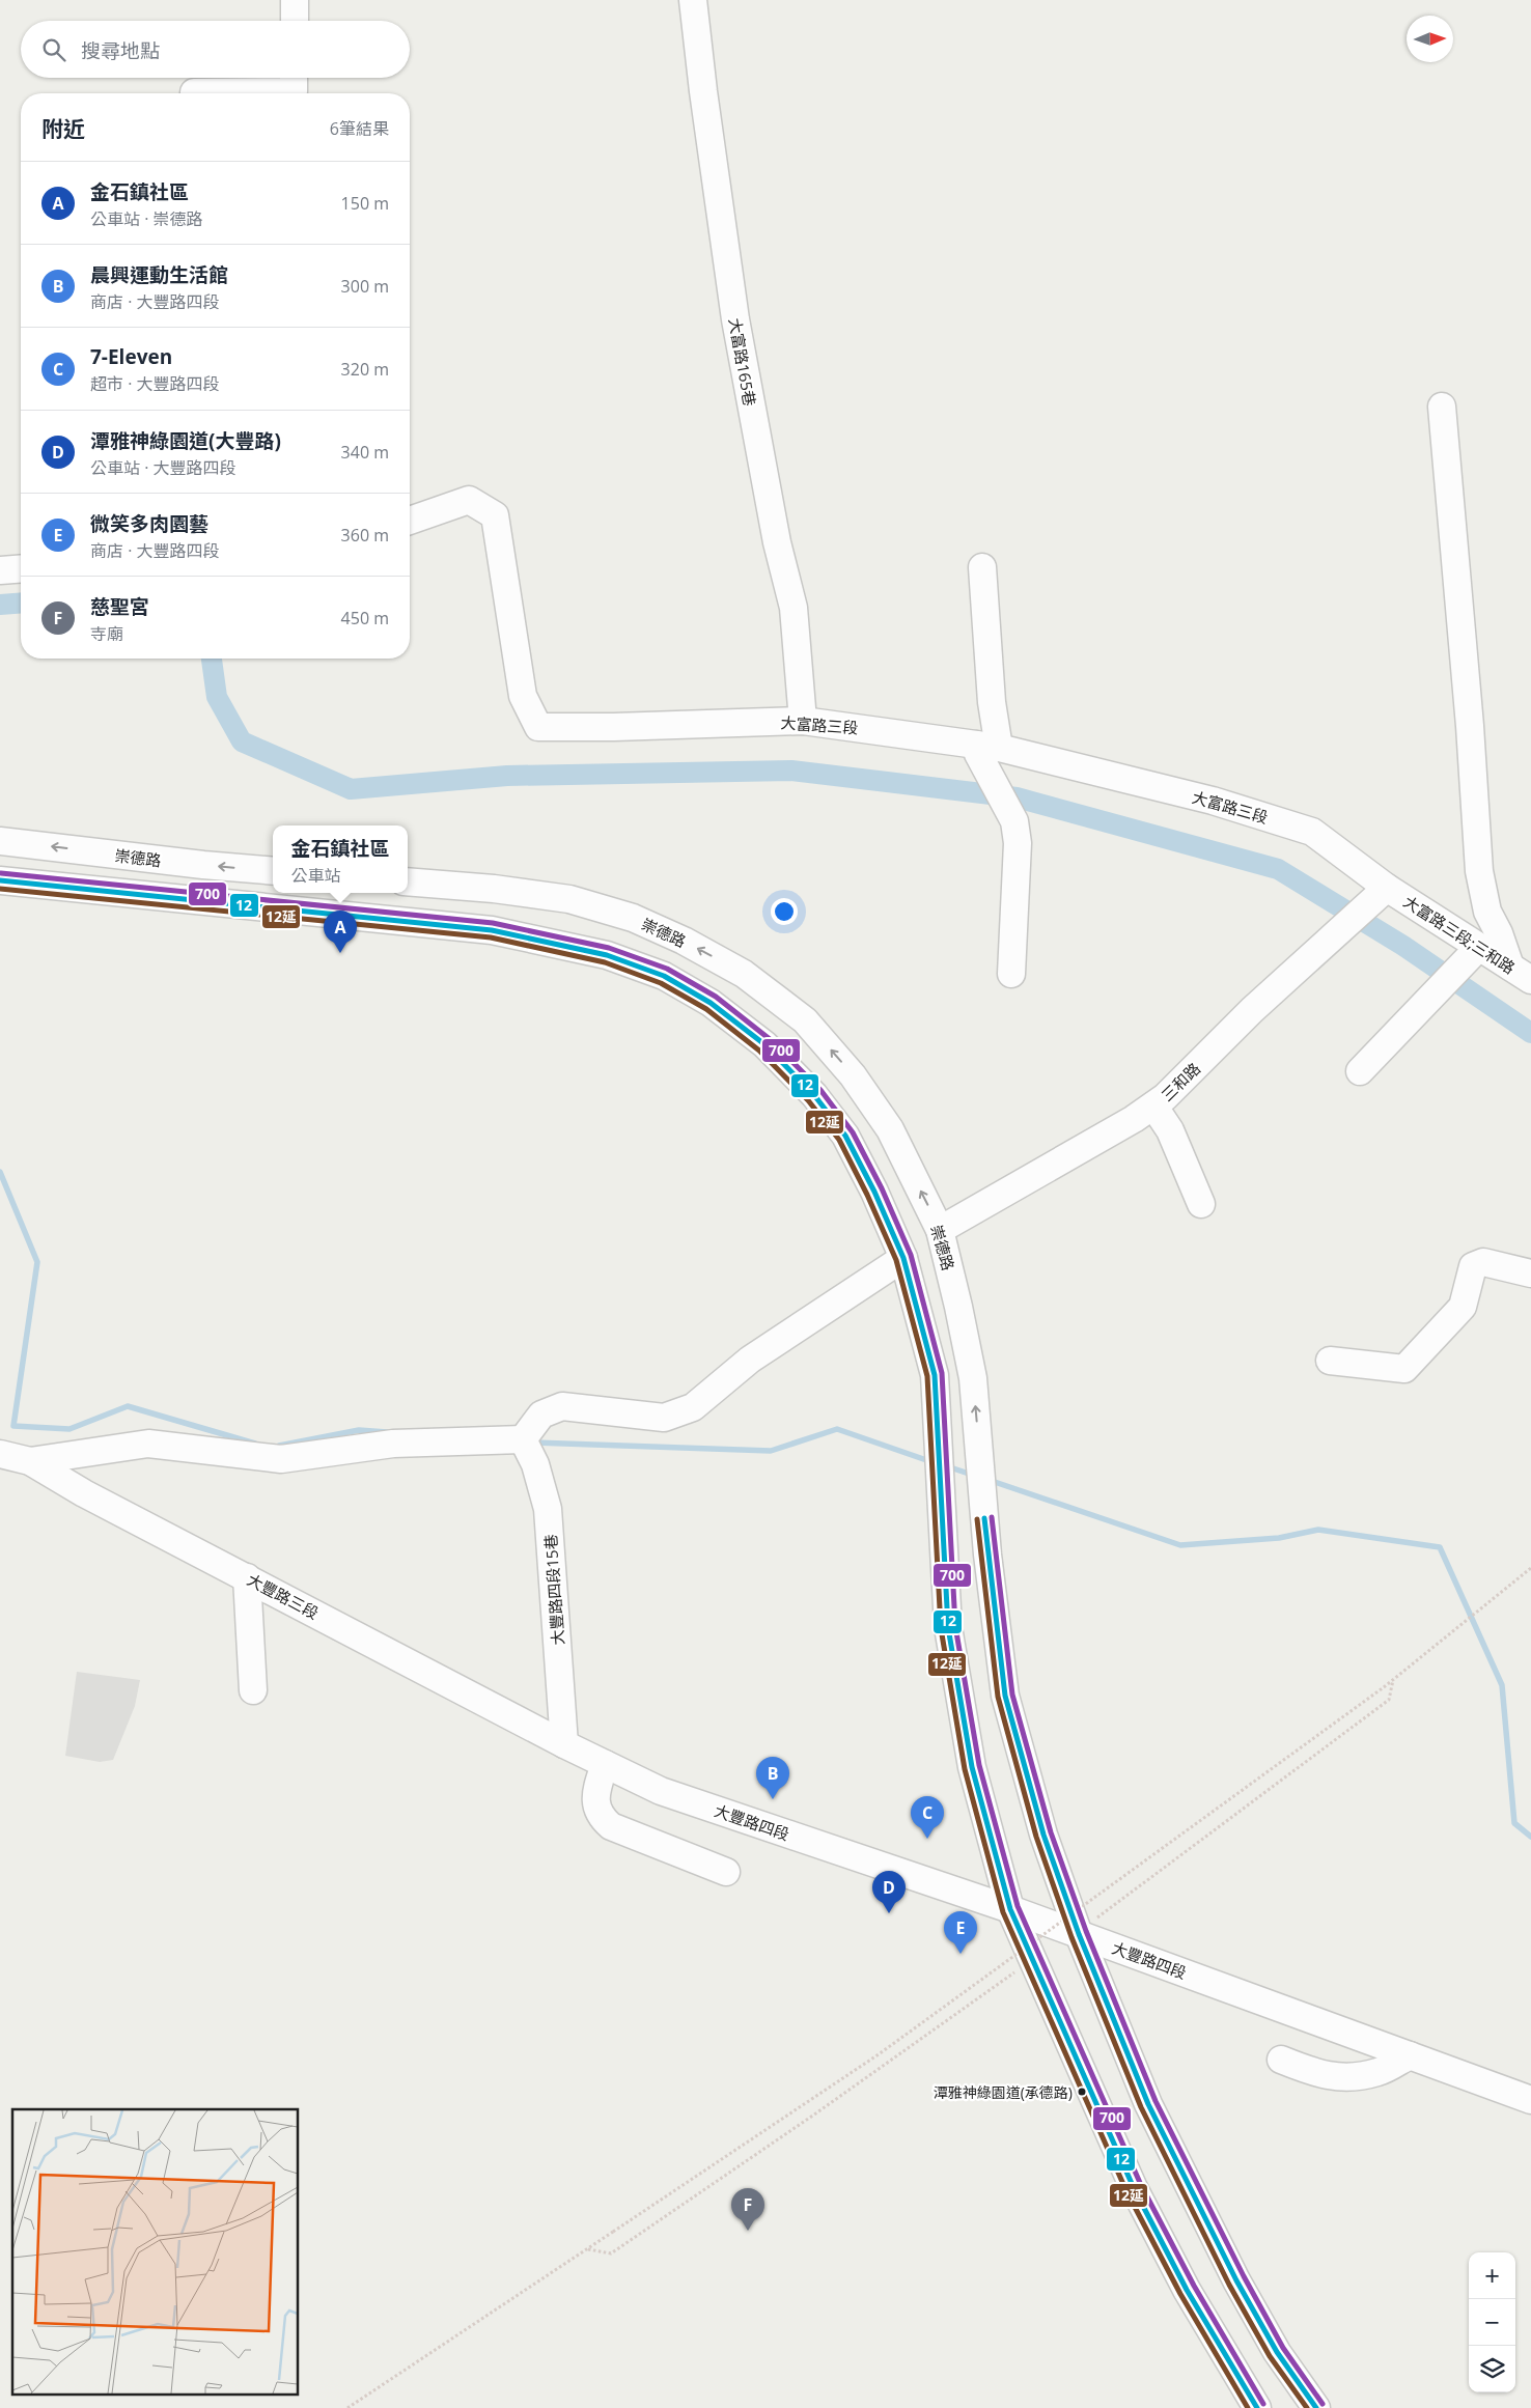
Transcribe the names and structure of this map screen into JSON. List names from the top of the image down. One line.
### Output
{"streets":{"street":["大富路165巷","大富路三段","崇德路","大富路三段;三和路","三和路","大豐路四段15巷","大豐路三段","大豐路四段"]},"crossings":[["大富路165巷","大富路三段"],["大富路三段","大富路三段;三和路"],["大富路三段","三和路"],["崇德路","三和路"],["崇德路","大豐路四段"],["大富路三段;三和路","三和路"],["大豐路四段15巷","大豐路三段"],["大豐路四段15巷","大豐路四段"],["大豐路三段","大豐路四段"]],"one_way":["崇德路"],"places":["潭雅神綠園道(承德路)"],"lines":["transit line 700","transit line 12","transit line 12延"],"north":"right","page":{"search":"搜尋地點","heading":["附近","6筆結果"],"list":[{"mark":"A","name":"金石鎮社區","note":"公車站 · 崇德路","value":"150 m"},{"mark":"B","name":"晨興運動生活館","note":"商店 · 大豐路四段","value":"300 m"},{"mark":"C","name":"7-Eleven","note":"超市 · 大豐路四段","value":"320 m"},{"mark":"D","name":"潭雅神綠園道(大豐路)","note":"公車站 · 大豐路四段","value":"340 m"},{"mark":"E","name":"微笑多肉園藝","note":"商店 · 大豐路四段","value":"360 m"},{"mark":"F","name":"慈聖宮","note":"寺廟","value":"450 m"}],"popup":["金石鎮社區","公車站"],"pins":["A","B","C","D","E","F"],"map_buttons":["+","−"]}}
